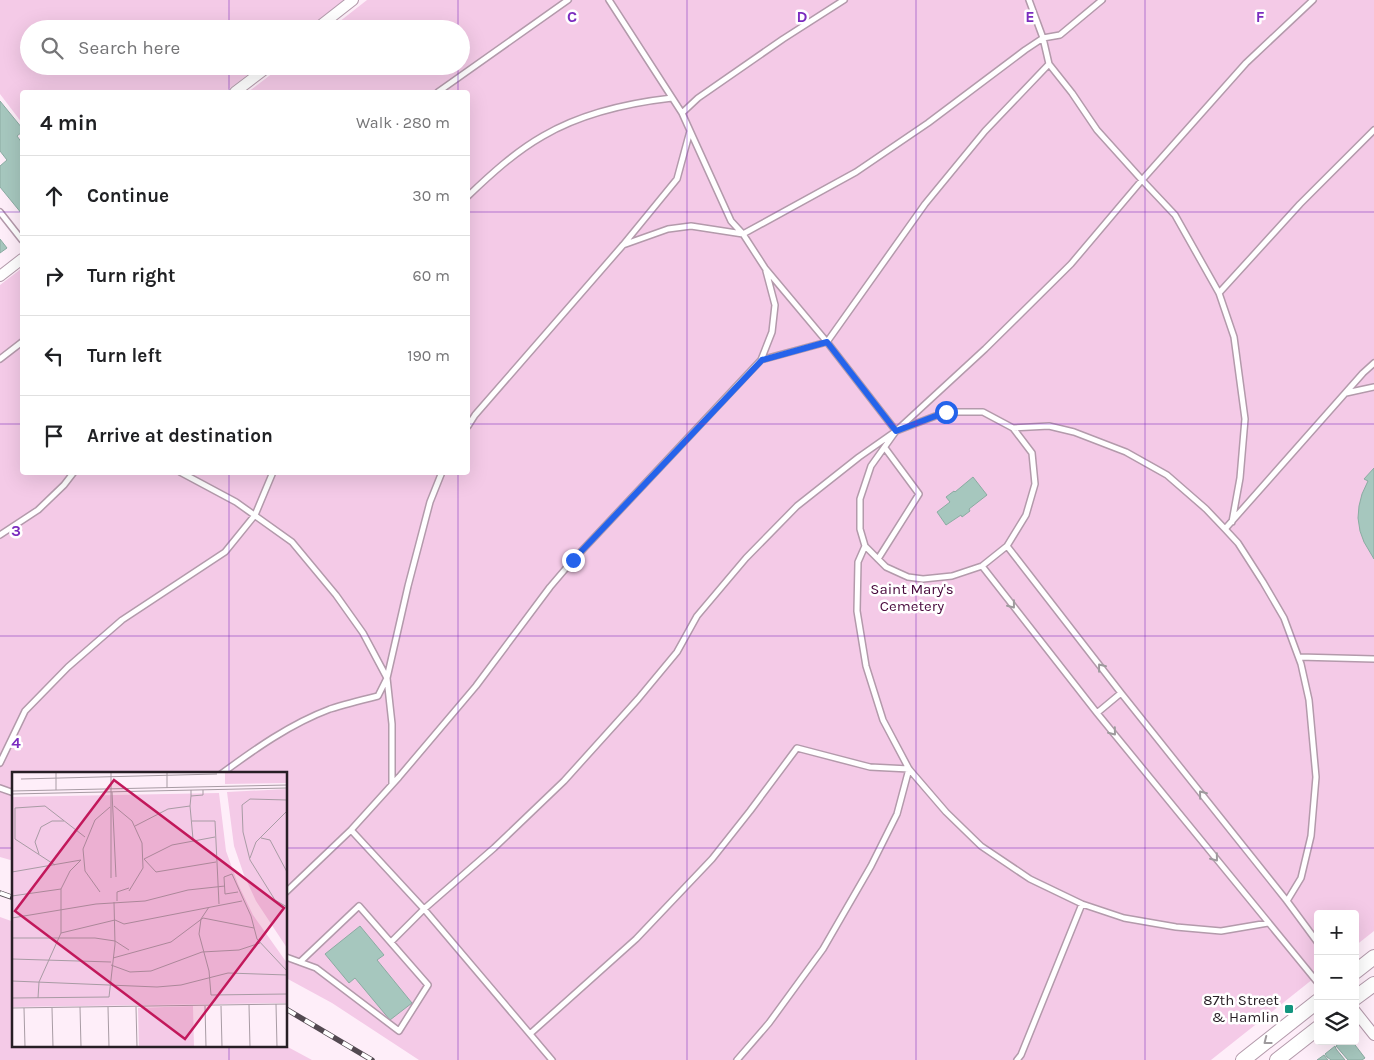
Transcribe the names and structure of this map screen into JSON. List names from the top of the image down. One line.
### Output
{"parks":["Saint Mary's Cemetery"],"places":{"transit":["87th Street & Hamlin"]},"page":{"search":"Search here","heading":["4 min","Walk · 280 m"],"list":[["Continue","30 m"],["Turn right","60 m"],["Turn left","190 m"],"Arrive at destination"],"map_buttons":["+","−"]},"grid":{"columns":["C","D","E","F"],"rows":["3","4"]}}
